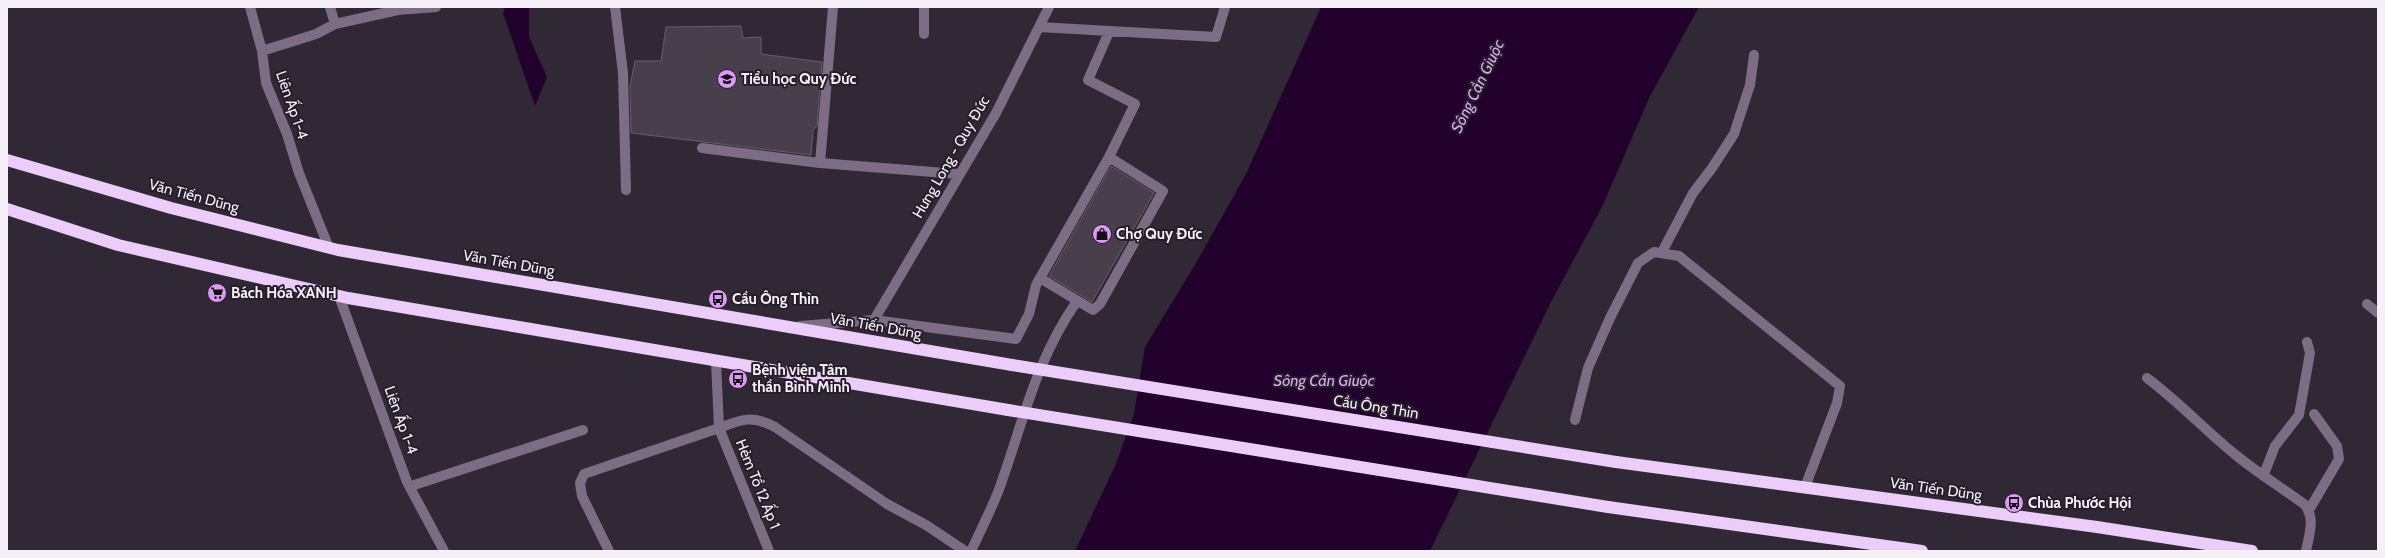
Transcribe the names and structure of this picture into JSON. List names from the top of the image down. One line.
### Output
{"streets":{"highway":["Văn Tiến Dũng","Cầu Ông Thìn"],"street":["Liên Ấp 1-4","Hưng Long - Quy Đức","Hẻm Tổ 12 Ấp 1"]},"crossings":[["Liên Ấp 1-4","Văn Tiến Dũng"],["Văn Tiến Dũng","Cầu Ông Thìn"]],"water":["Sông Cần Giuộc"],"places":{"school or university":["Tiểu học Quy Đức"],"shop":["Chợ Quy Đức"],"supermarket":["Bách Hóa XANH"],"bus stop":["Cầu Ông Thìn","Bệnh viện Tâm thần Bình Minh","Chùa Phước Hội"]}}
